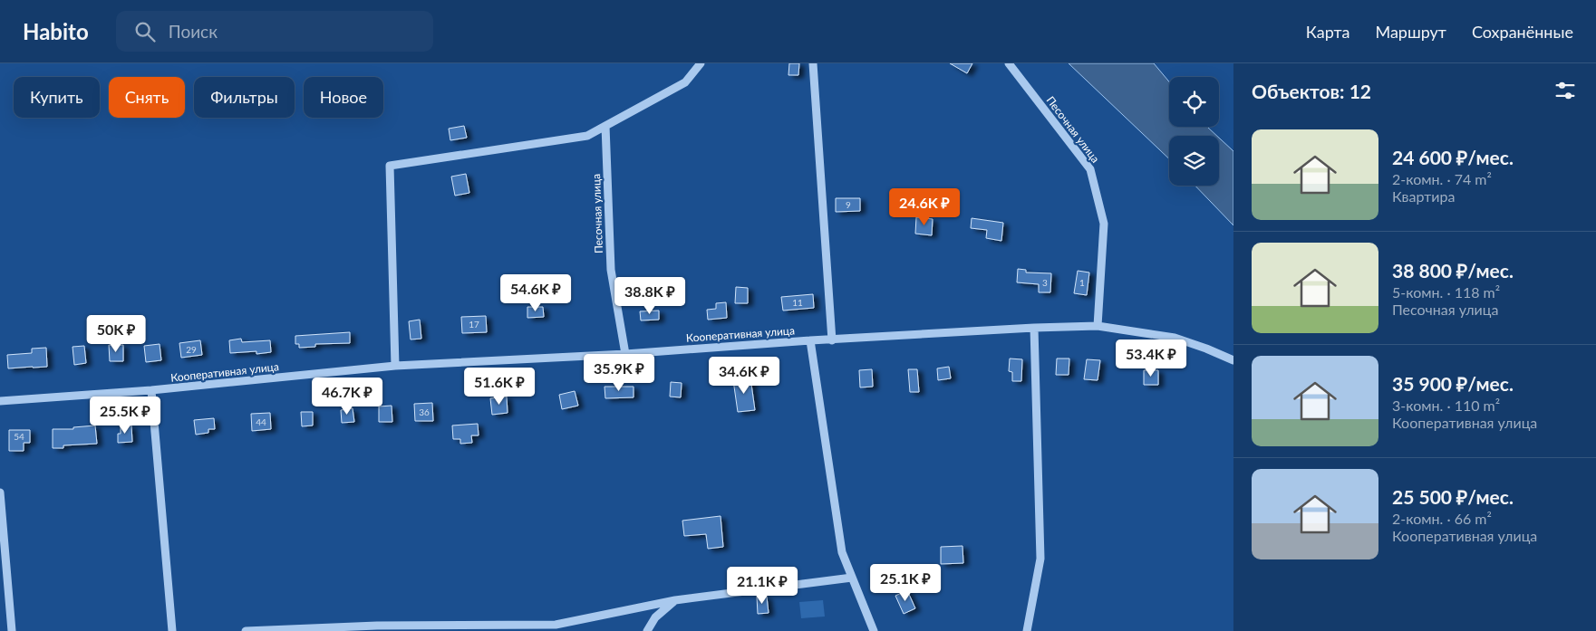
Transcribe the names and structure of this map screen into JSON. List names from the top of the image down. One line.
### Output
{"streets":{"street":["Песочная улица","Кооперативная улица"]},"crossings":[["Песочная улица","Кооперативная улица"]],"house_numbers":["9","3","1","11","17","29","36","44","54"],"page":{"header":"Habito","search":"Поиск","nav":["Карта","Маршрут","Сохранённые"],"heading":"Объектов: 12","chip":["Купить","Снять","Фильтры","Новое"],"list":[{"name":"24 600 ₽/мес.","note":"2-комн. · 74 m² · Квартира"},{"name":"38 800 ₽/мес.","note":"5-комн. · 118 m² · Песочная улица"},{"name":"35 900 ₽/мес.","note":"3-комн. · 110 m² · Кооперативная улица"},{"name":"25 500 ₽/мес.","note":"2-комн. · 66 m² · Кооперативная улица"}],"price":["24.6K ₽","54.6K ₽","38.8K ₽","50K ₽","53.4K ₽","35.9K ₽","34.6K ₽","51.6K ₽","46.7K ₽","25.5K ₽","25.1K ₽","21.1K ₽"]}}
